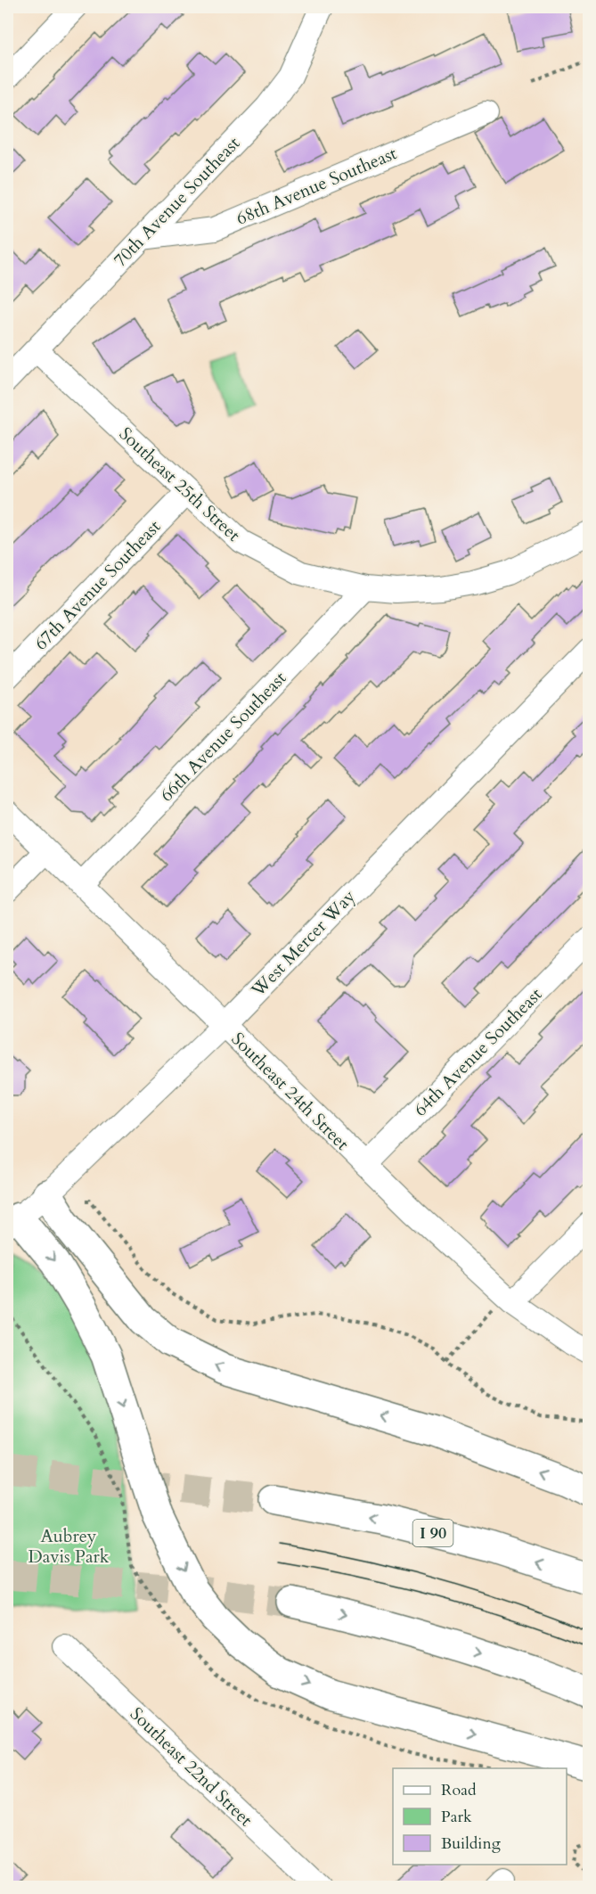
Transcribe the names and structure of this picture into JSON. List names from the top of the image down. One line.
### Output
{"streets":{"highway":["I 90"],"street":["68th Avenue Southeast","70th Avenue Southeast","Southeast 25th Street","67th Avenue Southeast","66th Avenue Southeast","West Mercer Way","64th Avenue Southeast","Southeast 24th Street","Southeast 22nd Street"]},"crossings":[["68th Avenue Southeast","70th Avenue Southeast"],["70th Avenue Southeast","Southeast 25th Street"],["Southeast 25th Street","67th Avenue Southeast"],["Southeast 25th Street","66th Avenue Southeast"],["66th Avenue Southeast","Southeast 24th Street"],["West Mercer Way","Southeast 24th Street"],["64th Avenue Southeast","Southeast 24th Street"]],"parks":["Aubrey Davis Park"],"legend":["Road","Park","Building"]}
